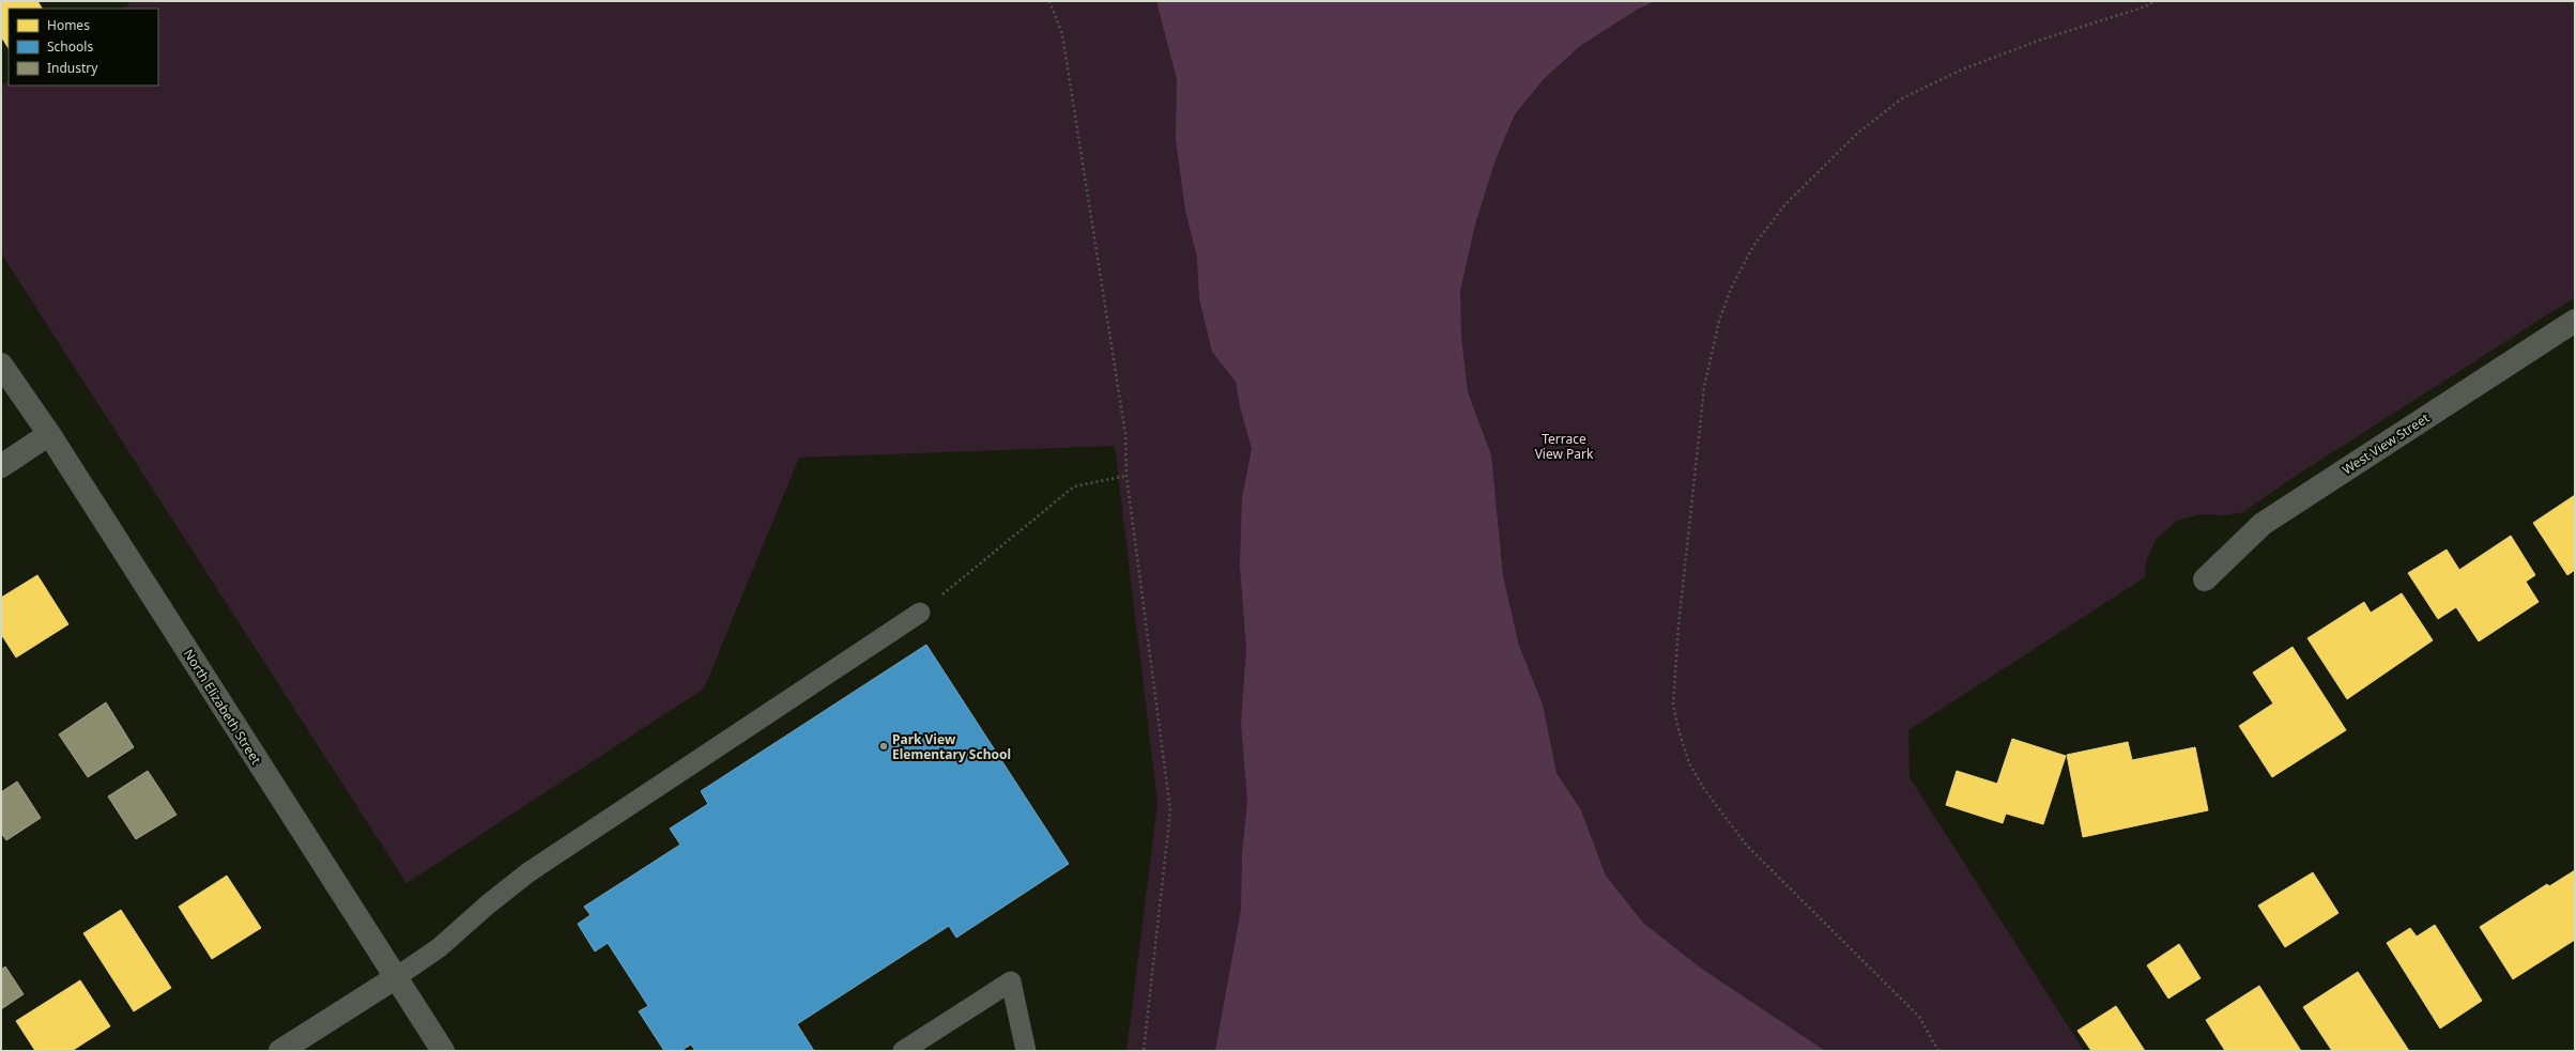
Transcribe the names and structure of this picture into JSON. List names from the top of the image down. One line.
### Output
{"streets":{"street":["West View Street","North Elizabeth Street"]},"parks":["Terrace View Park"],"places":["Park View Elementary School"],"legend":["Homes","Schools","Industry"]}
